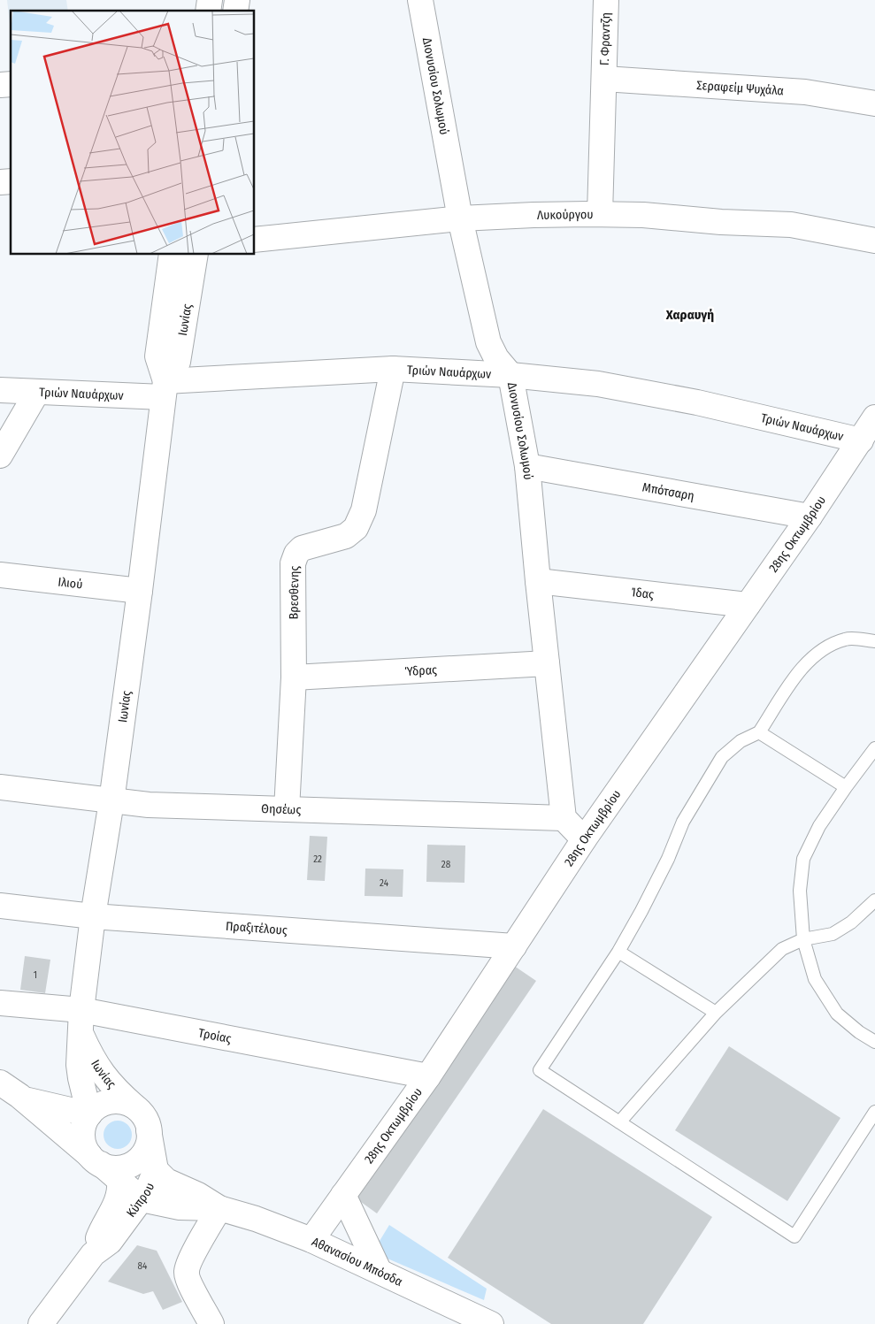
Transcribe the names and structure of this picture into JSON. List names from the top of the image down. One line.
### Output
{"streets":{"street":["Γ. Φραντζη","Διονυσίου Σολωμού","Σεραφείμ Ψυχάλα","Λυκούργου","Ιωνίας","Τριών Ναυάρχων","Μπότσαρη","28ης Οκτωμβρίου","Ιλιού","Βρεσθενης","Ίδας","Ύδρας","Θησέως","Πραξιτέλους","Τροίας","Κύπρου","Αθανασίου Μπόσδα"]},"crossings":[["Γ. Φραντζη","Σεραφείμ Ψυχάλα"],["Γ. Φραντζη","Λυκούργου"],["Διονυσίου Σολωμού","Λυκούργου"],["Διονυσίου Σολωμού","Τριών Ναυάρχων"],["Διονυσίου Σολωμού","Μπότσαρη"],["Διονυσίου Σολωμού","Ίδας"],["Διονυσίου Σολωμού","Ύδρας"],["Διονυσίου Σολωμού","Θησέως"],["Ιωνίας","Τριών Ναυάρχων"],["Ιωνίας","Ιλιού"],["Ιωνίας","Θησέως"],["Ιωνίας","Πραξιτέλους"],["Ιωνίας","Τροίας"],["Ιωνίας","Κύπρου"],["Τριών Ναυάρχων","28ης Οκτωμβρίου"],["Τριών Ναυάρχων","Βρεσθενης"],["Μπότσαρη","28ης Οκτωμβρίου"],["28ης Οκτωμβρίου","Ίδας"],["28ης Οκτωμβρίου","Πραξιτέλους"],["28ης Οκτωμβρίου","Τροίας"],["28ης Οκτωμβρίου","Αθανασίου Μπόσδα"],["Βρεσθενης","Ύδρας"],["Βρεσθενης","Θησέως"],["Κύπρου","Αθανασίου Μπόσδα"]],"districts":["Χαραυγή"],"house_numbers":["22","28","24","1","84"]}
